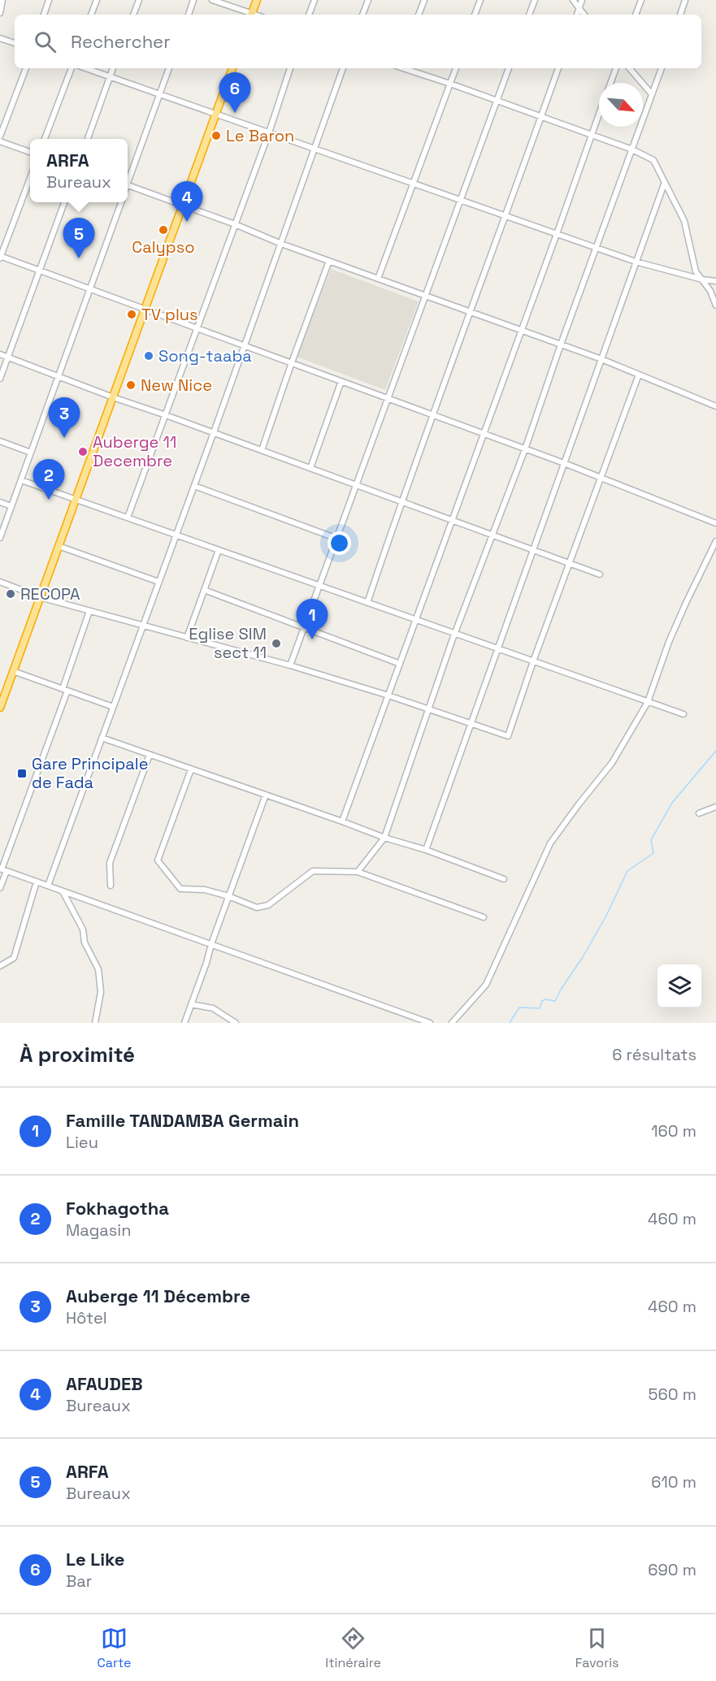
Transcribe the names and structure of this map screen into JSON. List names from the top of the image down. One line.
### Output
{"places":{"other":["Le Baron","Calypso","TV plus","Song-taaba","New Nice","Auberge 11 Decembre","RECOPA","Eglise SIM sect 11"],"transit":["Gare Principale de Fada"]},"north":"bottom right","page":{"search":"Rechercher","pins":["6","4","5","3","2","1"],"popup":["ARFA","Bureaux"],"heading":["À proximité","6 résultats"],"list":[{"mark":"1","name":"Famille TANDAMBA Germain","note":"Lieu","value":"160 m"},{"mark":"2","name":"Fokhagotha","note":"Magasin","value":"460 m"},{"mark":"3","name":"Auberge 11 Décembre","note":"Hôtel","value":"460 m"},{"mark":"4","name":"AFAUDEB","note":"Bureaux","value":"560 m"},{"mark":"5","name":"ARFA","note":"Bureaux","value":"610 m"},{"mark":"6","name":"Le Like","note":"Bar","value":"690 m"}],"nav":["Carte","Itinéraire","Favoris"]}}
